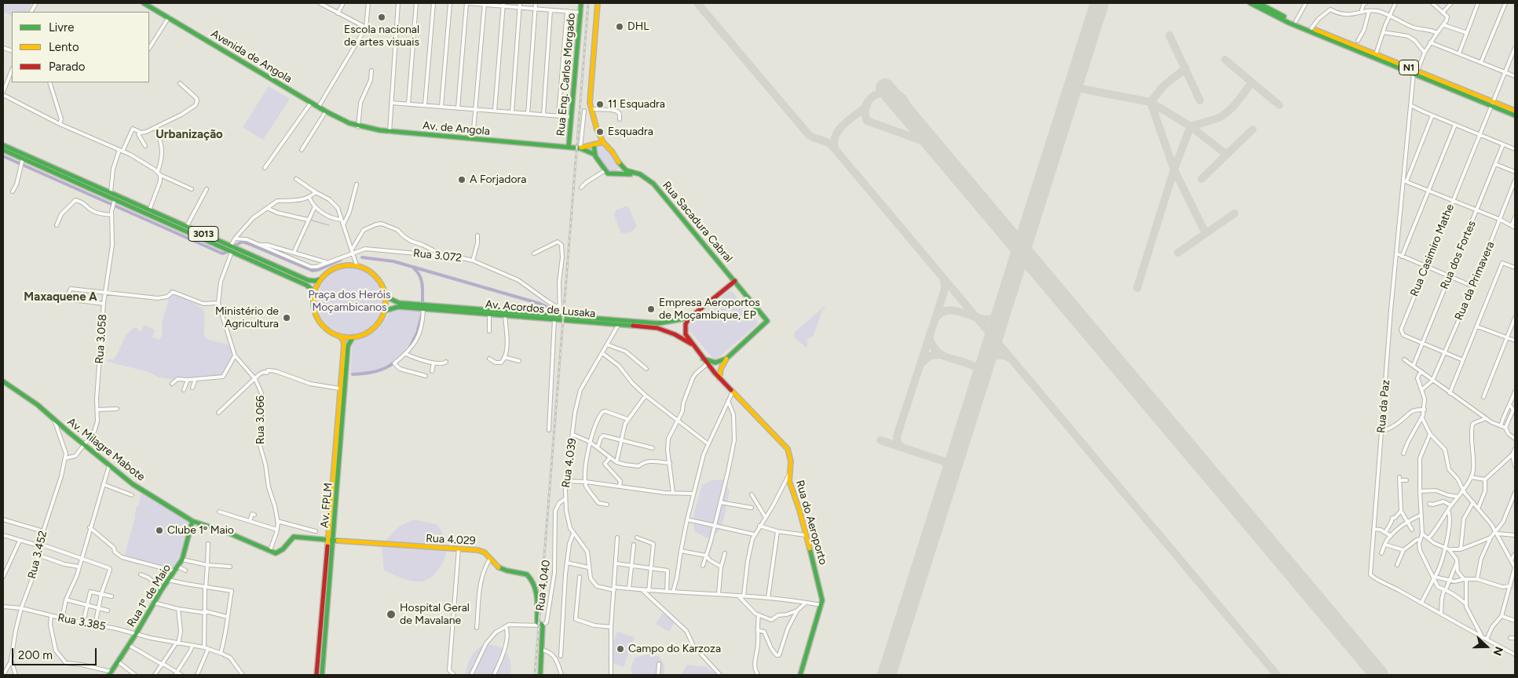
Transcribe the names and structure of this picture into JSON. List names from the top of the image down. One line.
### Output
{"streets":{"main road":["Avenida de Angola","N1","Rua Eng. Carlos Morgado","Av. de Angola","Rua Sacadura Cabral","3013","Av. Acordos de Lusaka","Av. Milagre Mabote","Av. FPLM","Rua do Aeroporto","Rua 4.029","Rua 4.040","Rua 1º de Maio"],"street":["Rua Casimiro Mathe","Rua dos Fortes","Rua 3.072","Rua da Primavera","Rua 3.058","Rua da Paz","Rua 3.066","Rua 4.039","Rua 3.452","Rua 3.385"]},"crossings":[["Avenida de Angola","Av. de Angola"],["N1","Rua Casimiro Mathe"],["N1","Rua da Paz"],["Rua Eng. Carlos Morgado","Av. de Angola"],["3013","Av. Acordos de Lusaka"],["3013","Rua 3.058"],["3013","Rua 3.066"],["3013","Av. FPLM"],["Rua Casimiro Mathe","Rua dos Fortes"],["Rua Casimiro Mathe","Rua da Primavera"],["Av. Acordos de Lusaka","Rua 4.039"],["Av. Acordos de Lusaka","Av. FPLM"],["Av. Acordos de Lusaka","Rua do Aeroporto"],["Rua 3.058","Av. Milagre Mabote"],["Rua 3.066","Av. Milagre Mabote"],["Av. Milagre Mabote","Rua 1º de Maio"],["Rua 4.039","Rua do Aeroporto"],["Rua 4.039","Rua 4.040"],["Av. FPLM","Rua 4.029"],["Rua 4.029","Rua 4.040"],["Rua 3.452","Rua 3.385"],["Rua 1º de Maio","Rua 3.385"]],"districts":["Urbanização","Maxaquene A"],"parks":["Praça dos Heróis Moçambicanos"],"places":["Escola nacional de artes visuais","DHL","11 Esquadra","Esquadra","A Forjadora","Empresa Aeroportos de Moçambique, EP","Ministério de Agricultura","Clube 1º Maio","Hospital Geral de Mavalane","Campo do Karzoza"],"legend":["Livre","Lento","Parado"],"scale_bar":"200 m","north":"right"}
